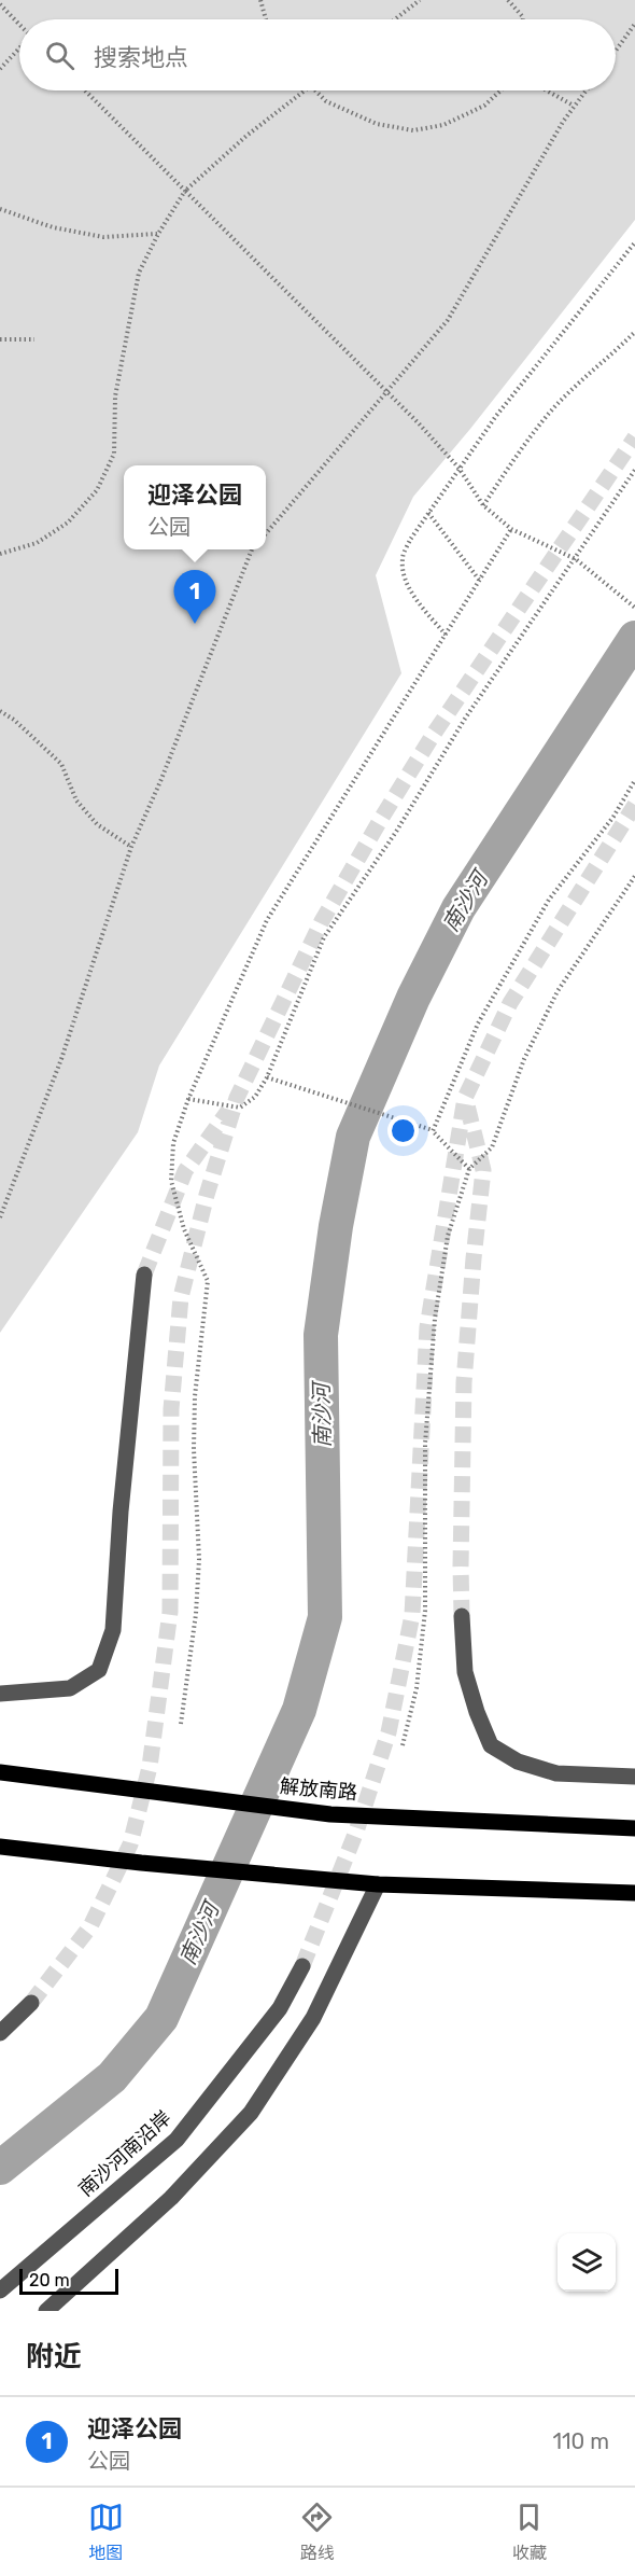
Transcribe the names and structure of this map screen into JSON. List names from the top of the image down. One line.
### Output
{"streets":{"main road":["解放南路"],"street":["南沙河南沿岸"]},"water":["南沙河"],"scale_bar":"20 m","page":{"search":"搜索地点","popup":["迎泽公园","公园"],"pins":"1","scale":"20 m","heading":"附近","list":[{"mark":"1","name":"迎泽公园","note":"公园","value":"110 m"}],"nav":["地图","路线","收藏"]}}
